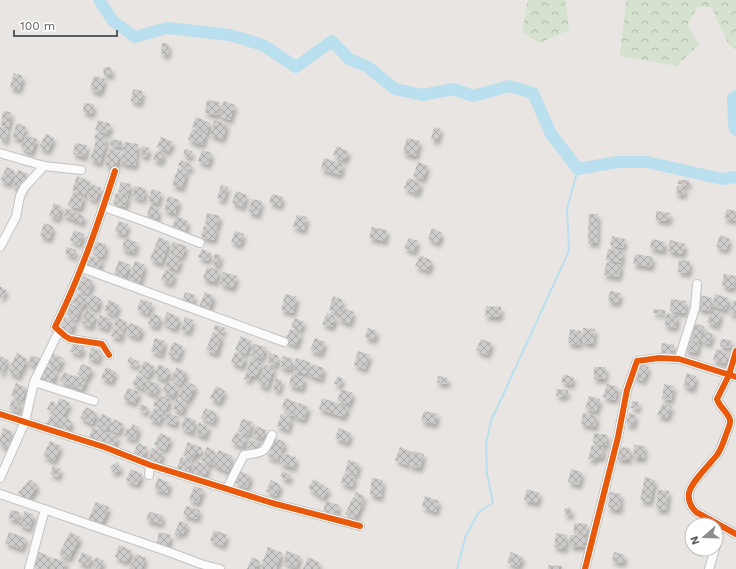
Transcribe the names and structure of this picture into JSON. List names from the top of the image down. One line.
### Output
{"scale_bar":"100 m","north":"left"}
